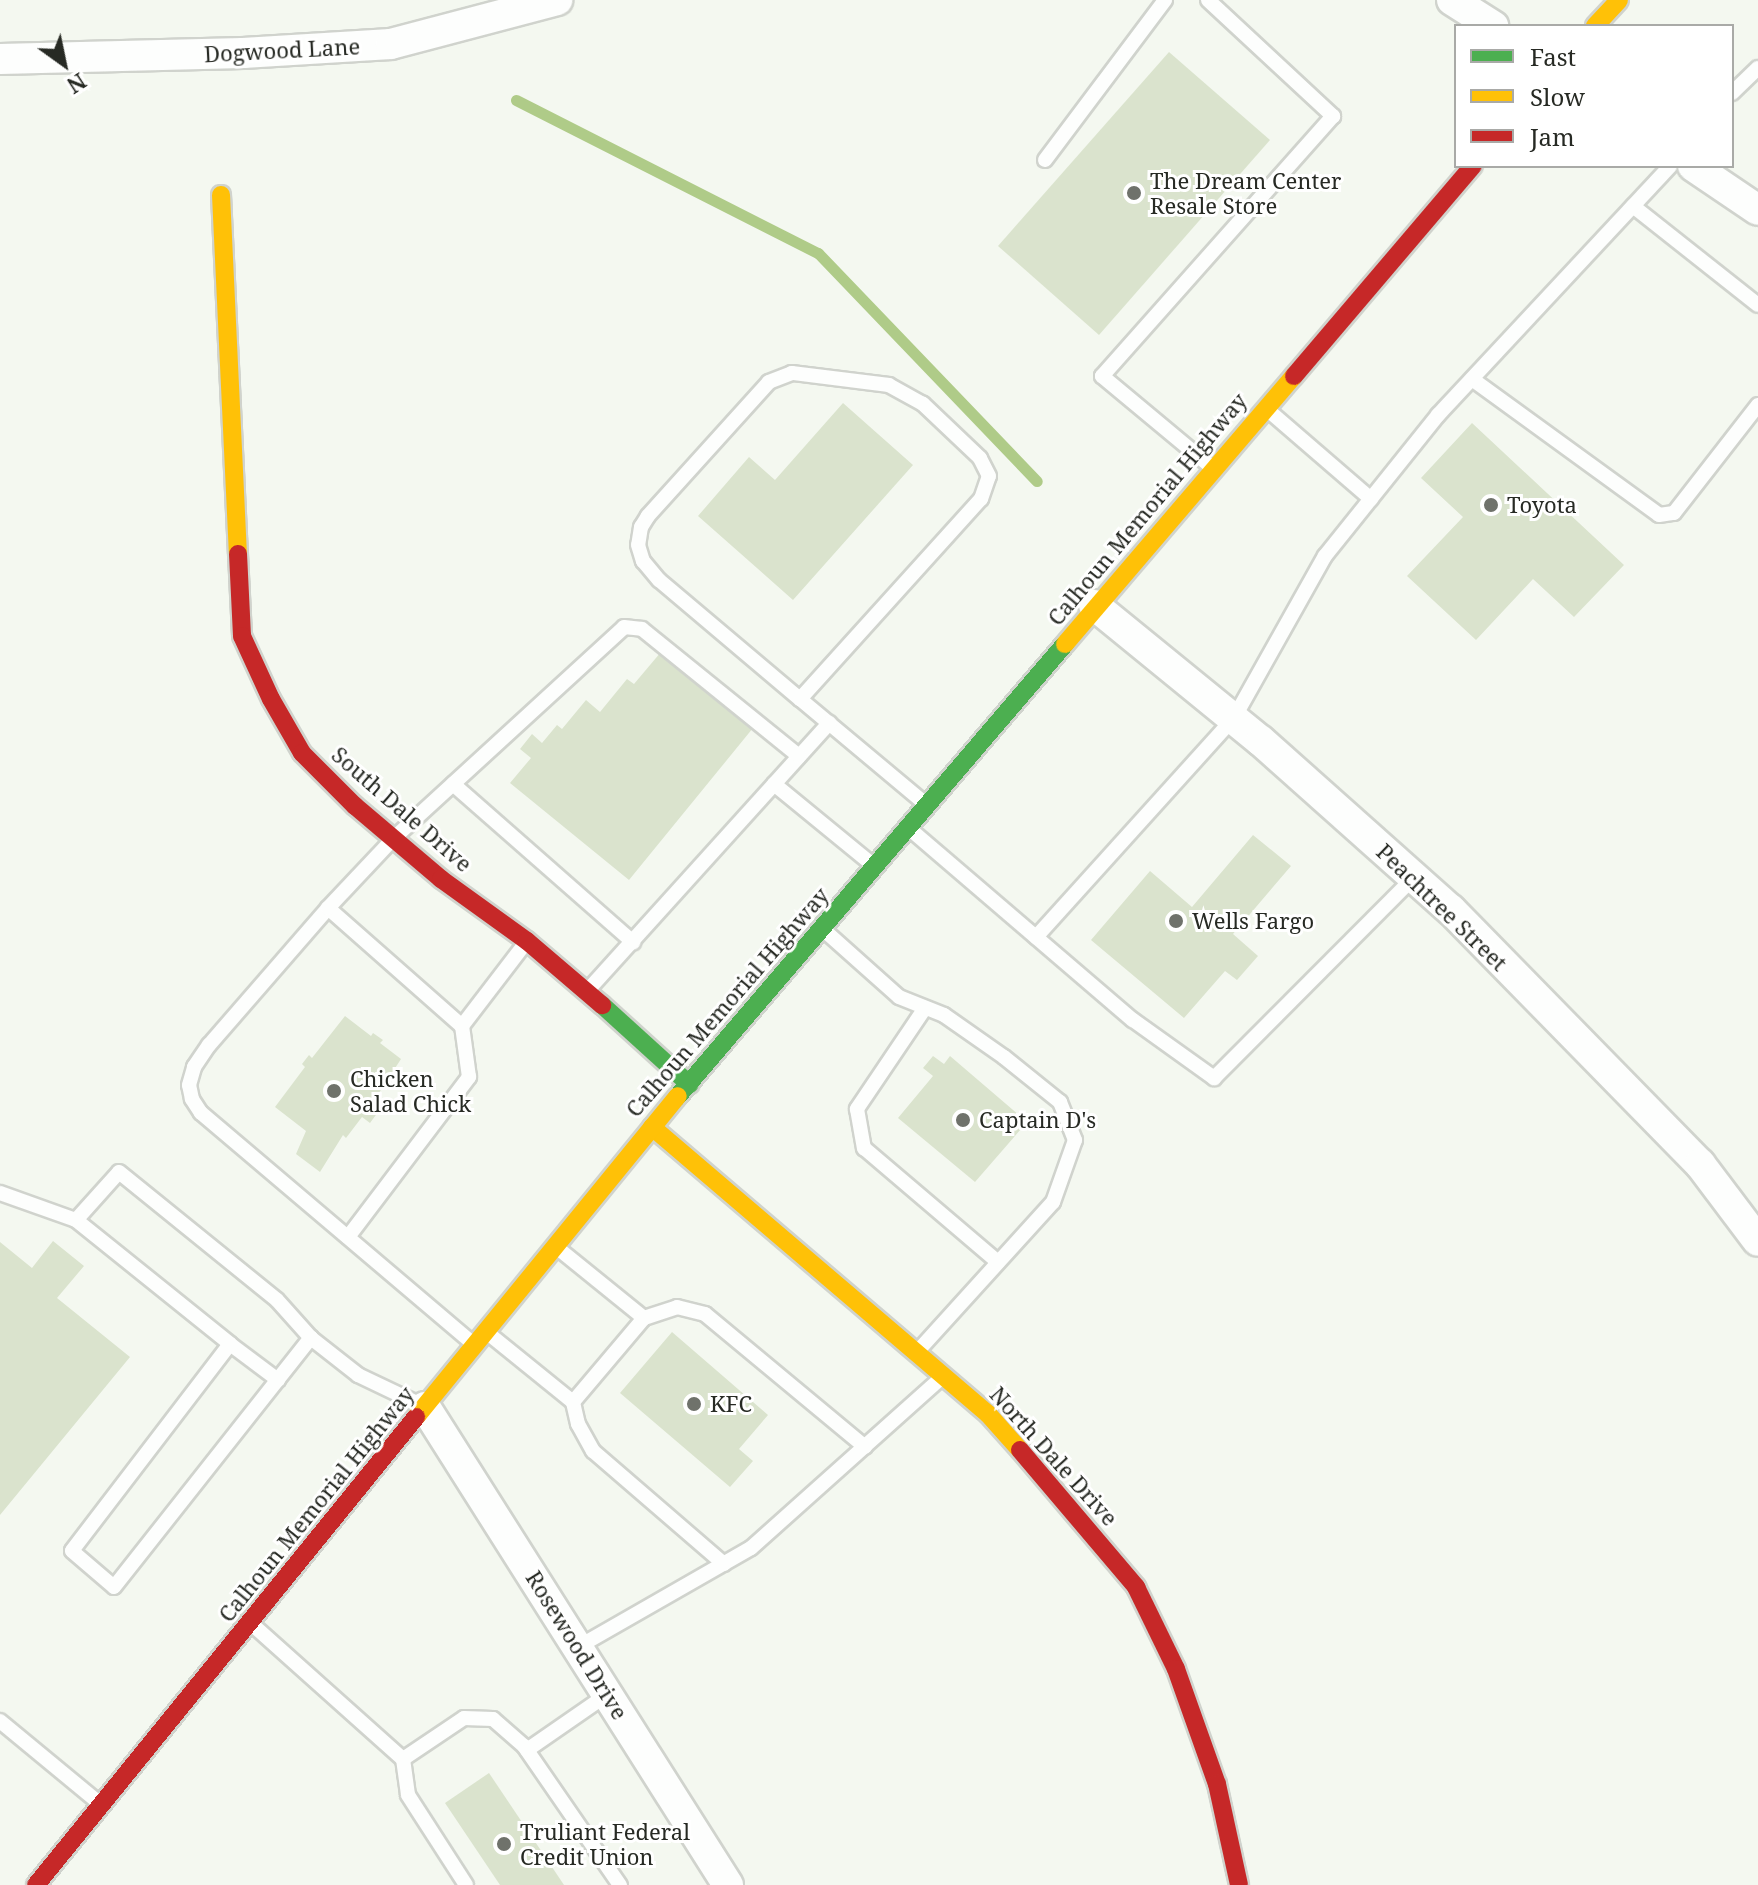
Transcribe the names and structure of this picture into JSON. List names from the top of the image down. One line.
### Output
{"streets":{"main road":["Calhoun Memorial Highway","South Dale Drive","North Dale Drive"],"street":["Dogwood Lane","Peachtree Street","Rosewood Drive"]},"crossings":[["Calhoun Memorial Highway","South Dale Drive"],["Calhoun Memorial Highway","Peachtree Street"],["Calhoun Memorial Highway","North Dale Drive"],["Calhoun Memorial Highway","Rosewood Drive"]],"places":["The Dream Center Resale Store","Toyota","Wells Fargo","Chicken Salad Chick","Captain D's","KFC","Truliant Federal Credit Union"],"legend":["Fast","Slow","Jam"],"north":"bottom right"}
